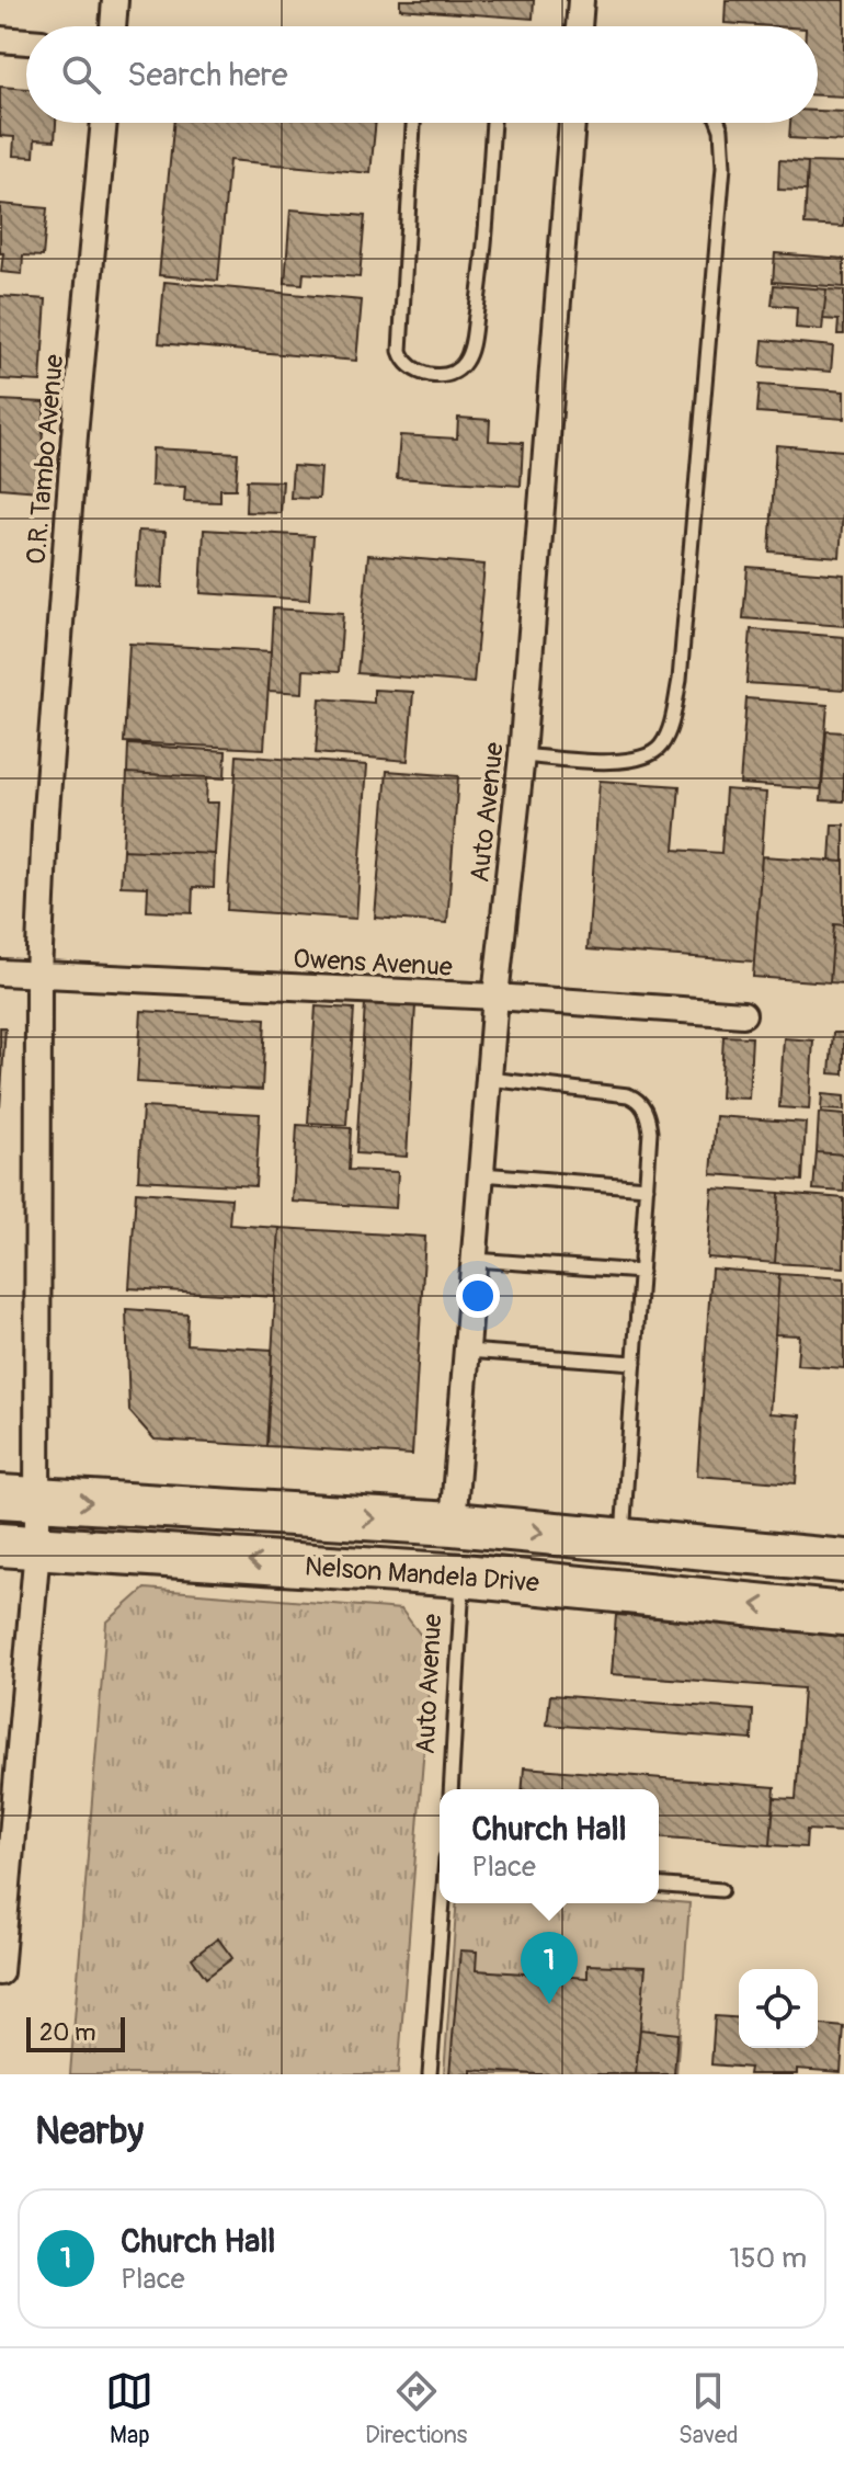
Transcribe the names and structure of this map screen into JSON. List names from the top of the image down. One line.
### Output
{"streets":{"highway":["Nelson Mandela Drive"],"street":["O.R. Tambo Avenue","Auto Avenue","Owens Avenue"]},"crossings":[["O.R. Tambo Avenue","Owens Avenue"],["O.R. Tambo Avenue","Nelson Mandela Drive"],["Auto Avenue","Owens Avenue"],["Auto Avenue","Nelson Mandela Drive"]],"scale_bar":"20 m","page":{"search":"Search here","popup":["Church Hall","Place"],"pins":"1","scale":"20 m","heading":"Nearby","list":[{"mark":"1","name":"Church Hall","note":"Place","value":"150 m"}],"nav":["Map","Directions","Saved"]}}
